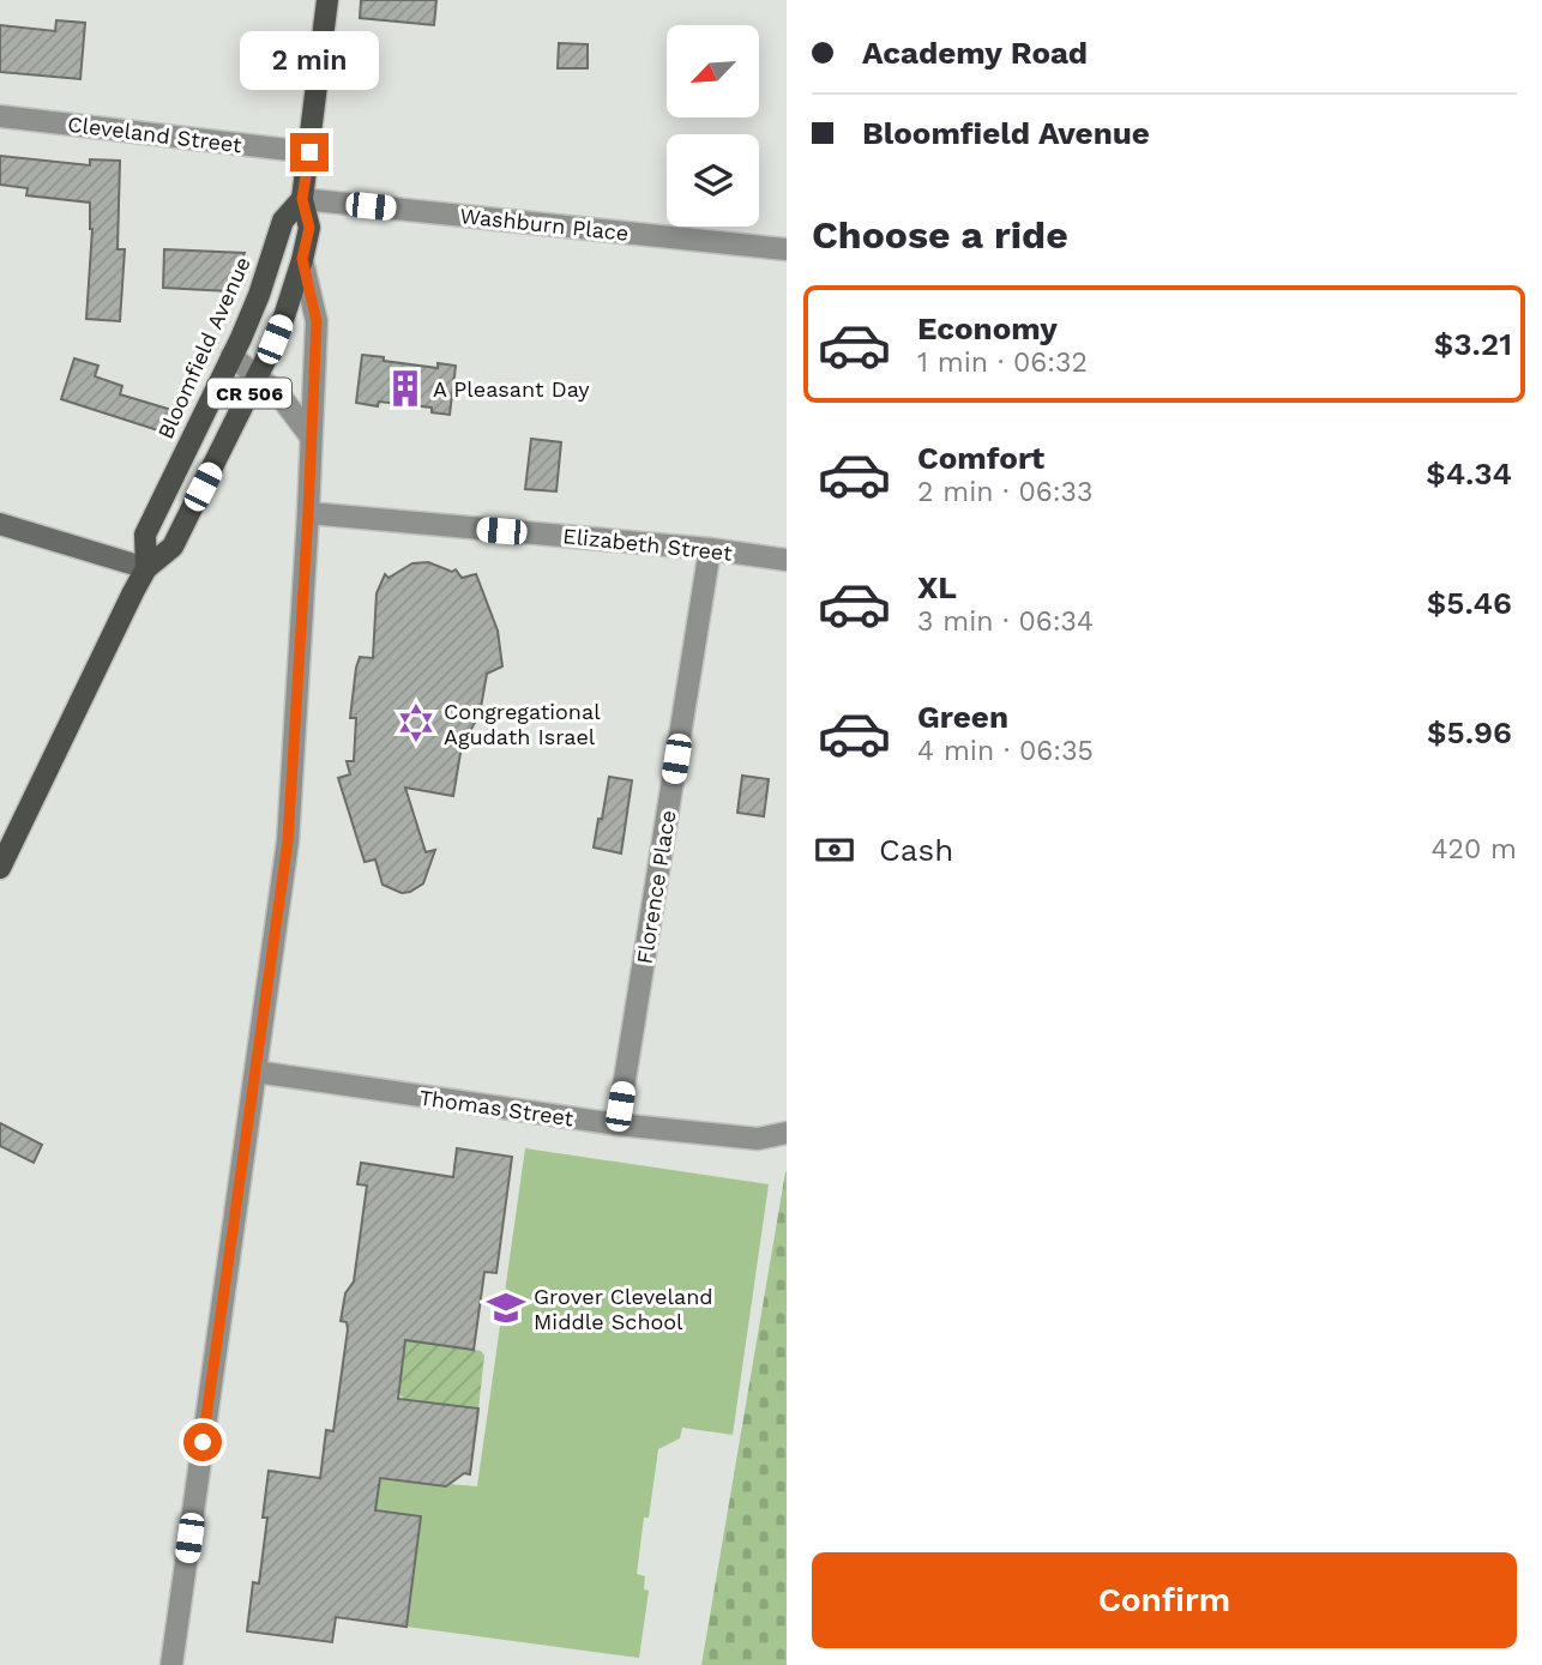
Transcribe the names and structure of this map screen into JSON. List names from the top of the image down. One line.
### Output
{"streets":{"main road":["Bloomfield Avenue","CR 506"],"street":["Cleveland Street","Washburn Place","Elizabeth Street","Florence Place","Thomas Street"]},"crossings":[["Cleveland Street","Bloomfield Avenue"],["Washburn Place","Bloomfield Avenue"],["Elizabeth Street","Florence Place"],["Florence Place","Thomas Street"]],"places":{"building":["A Pleasant Day"],"synagogue":["Congregational Agudath Israel"],"school or university":["Grover Cleveland Middle School"]},"north":"bottom left","page":{"banner":["Academy Road","Bloomfield Avenue"],"bubble":"2 min","heading":"Choose a ride","list":[{"name":"Economy","note":"1 min · 06:32","value":"$3.21"},{"name":"Comfort","note":"2 min · 06:33","value":"$4.34"},{"name":"XL","note":"3 min · 06:34","value":"$5.46"},{"name":"Green","note":"4 min · 06:35","value":"$5.96"}],"pay":["Cash","420 m"],"buttons":"Confirm"}}
